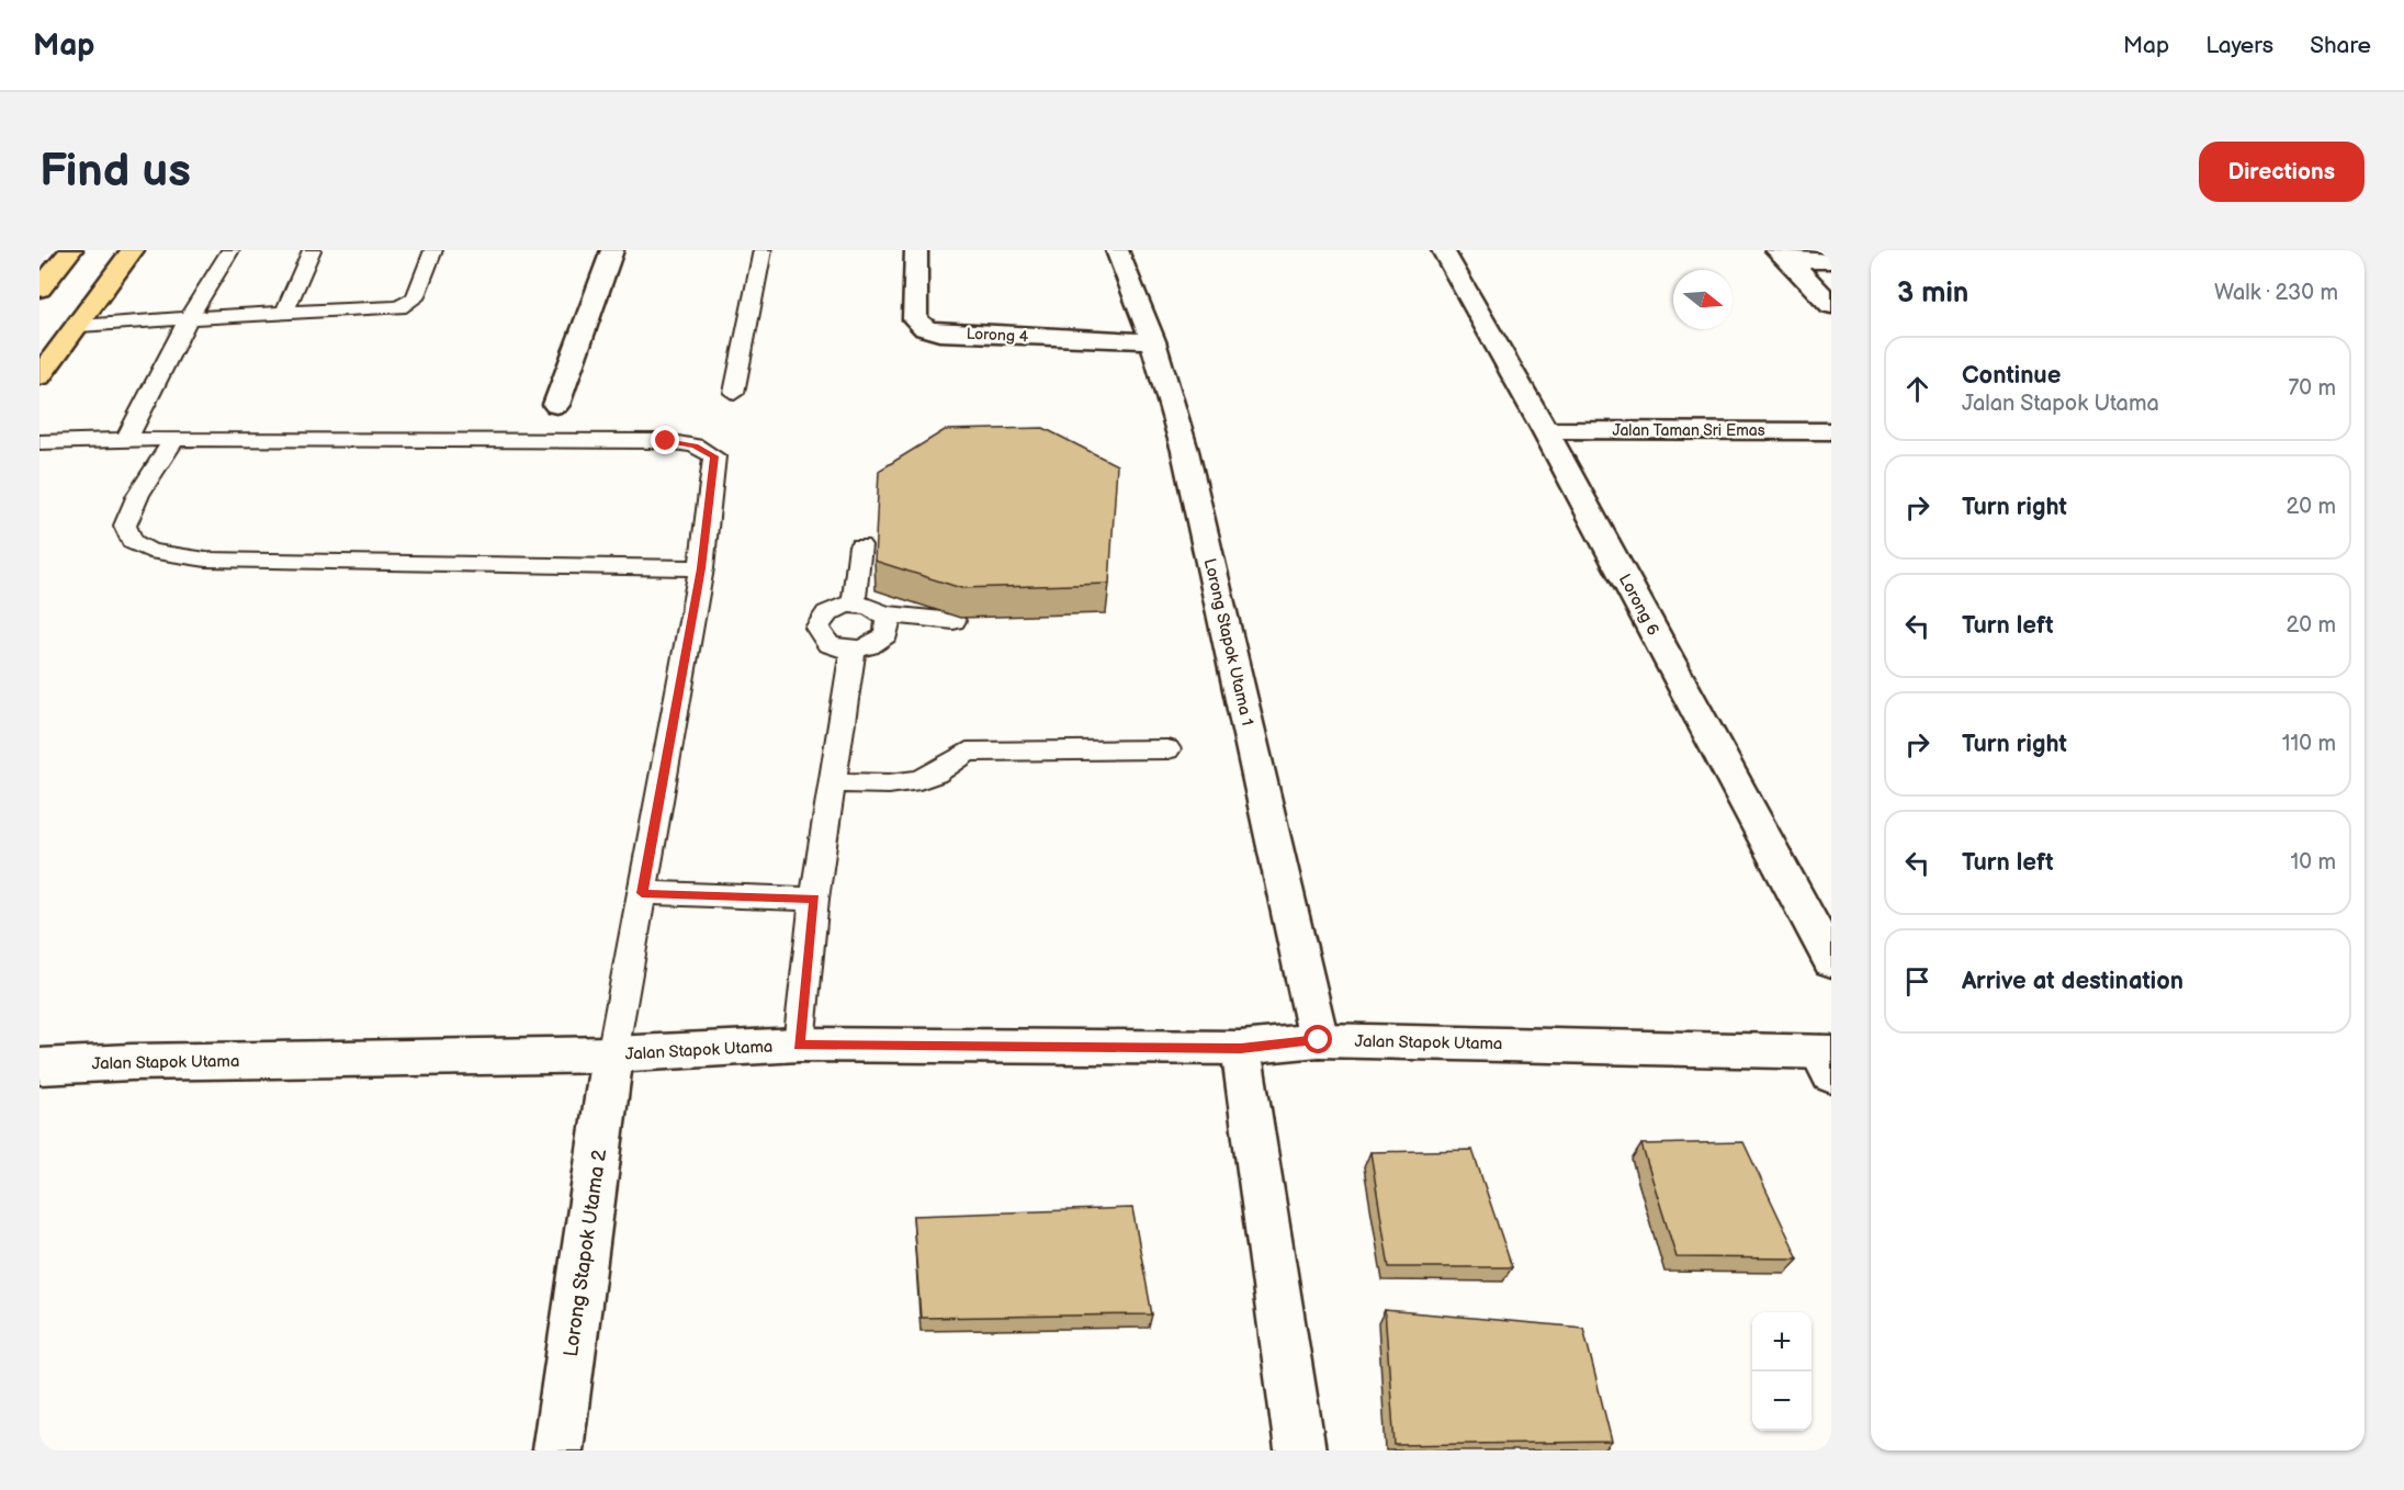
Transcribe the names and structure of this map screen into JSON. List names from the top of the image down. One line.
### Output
{"streets":{"street":["Lorong 4","Jalan Taman Sri Emas","Lorong 6","Lorong Stapok Utama 1","Jalan Stapok Utama","Lorong Stapok Utama 2"]},"crossings":[["Lorong 4","Lorong Stapok Utama 1"],["Jalan Taman Sri Emas","Lorong 6"],["Lorong Stapok Utama 1","Jalan Stapok Utama"],["Jalan Stapok Utama","Lorong Stapok Utama 2"]],"north":"right","page":{"header":"Map","nav":["Map","Layers","Share"],"buttons":"Directions","title":"Find us","heading":["3 min","Walk · 230 m"],"list":[["Continue","Jalan Stapok Utama","70 m"],["Turn right","20 m"],["Turn left","20 m"],["Turn right","110 m"],["Turn left","10 m"],"Arrive at destination"],"map_buttons":["+","−"]}}
